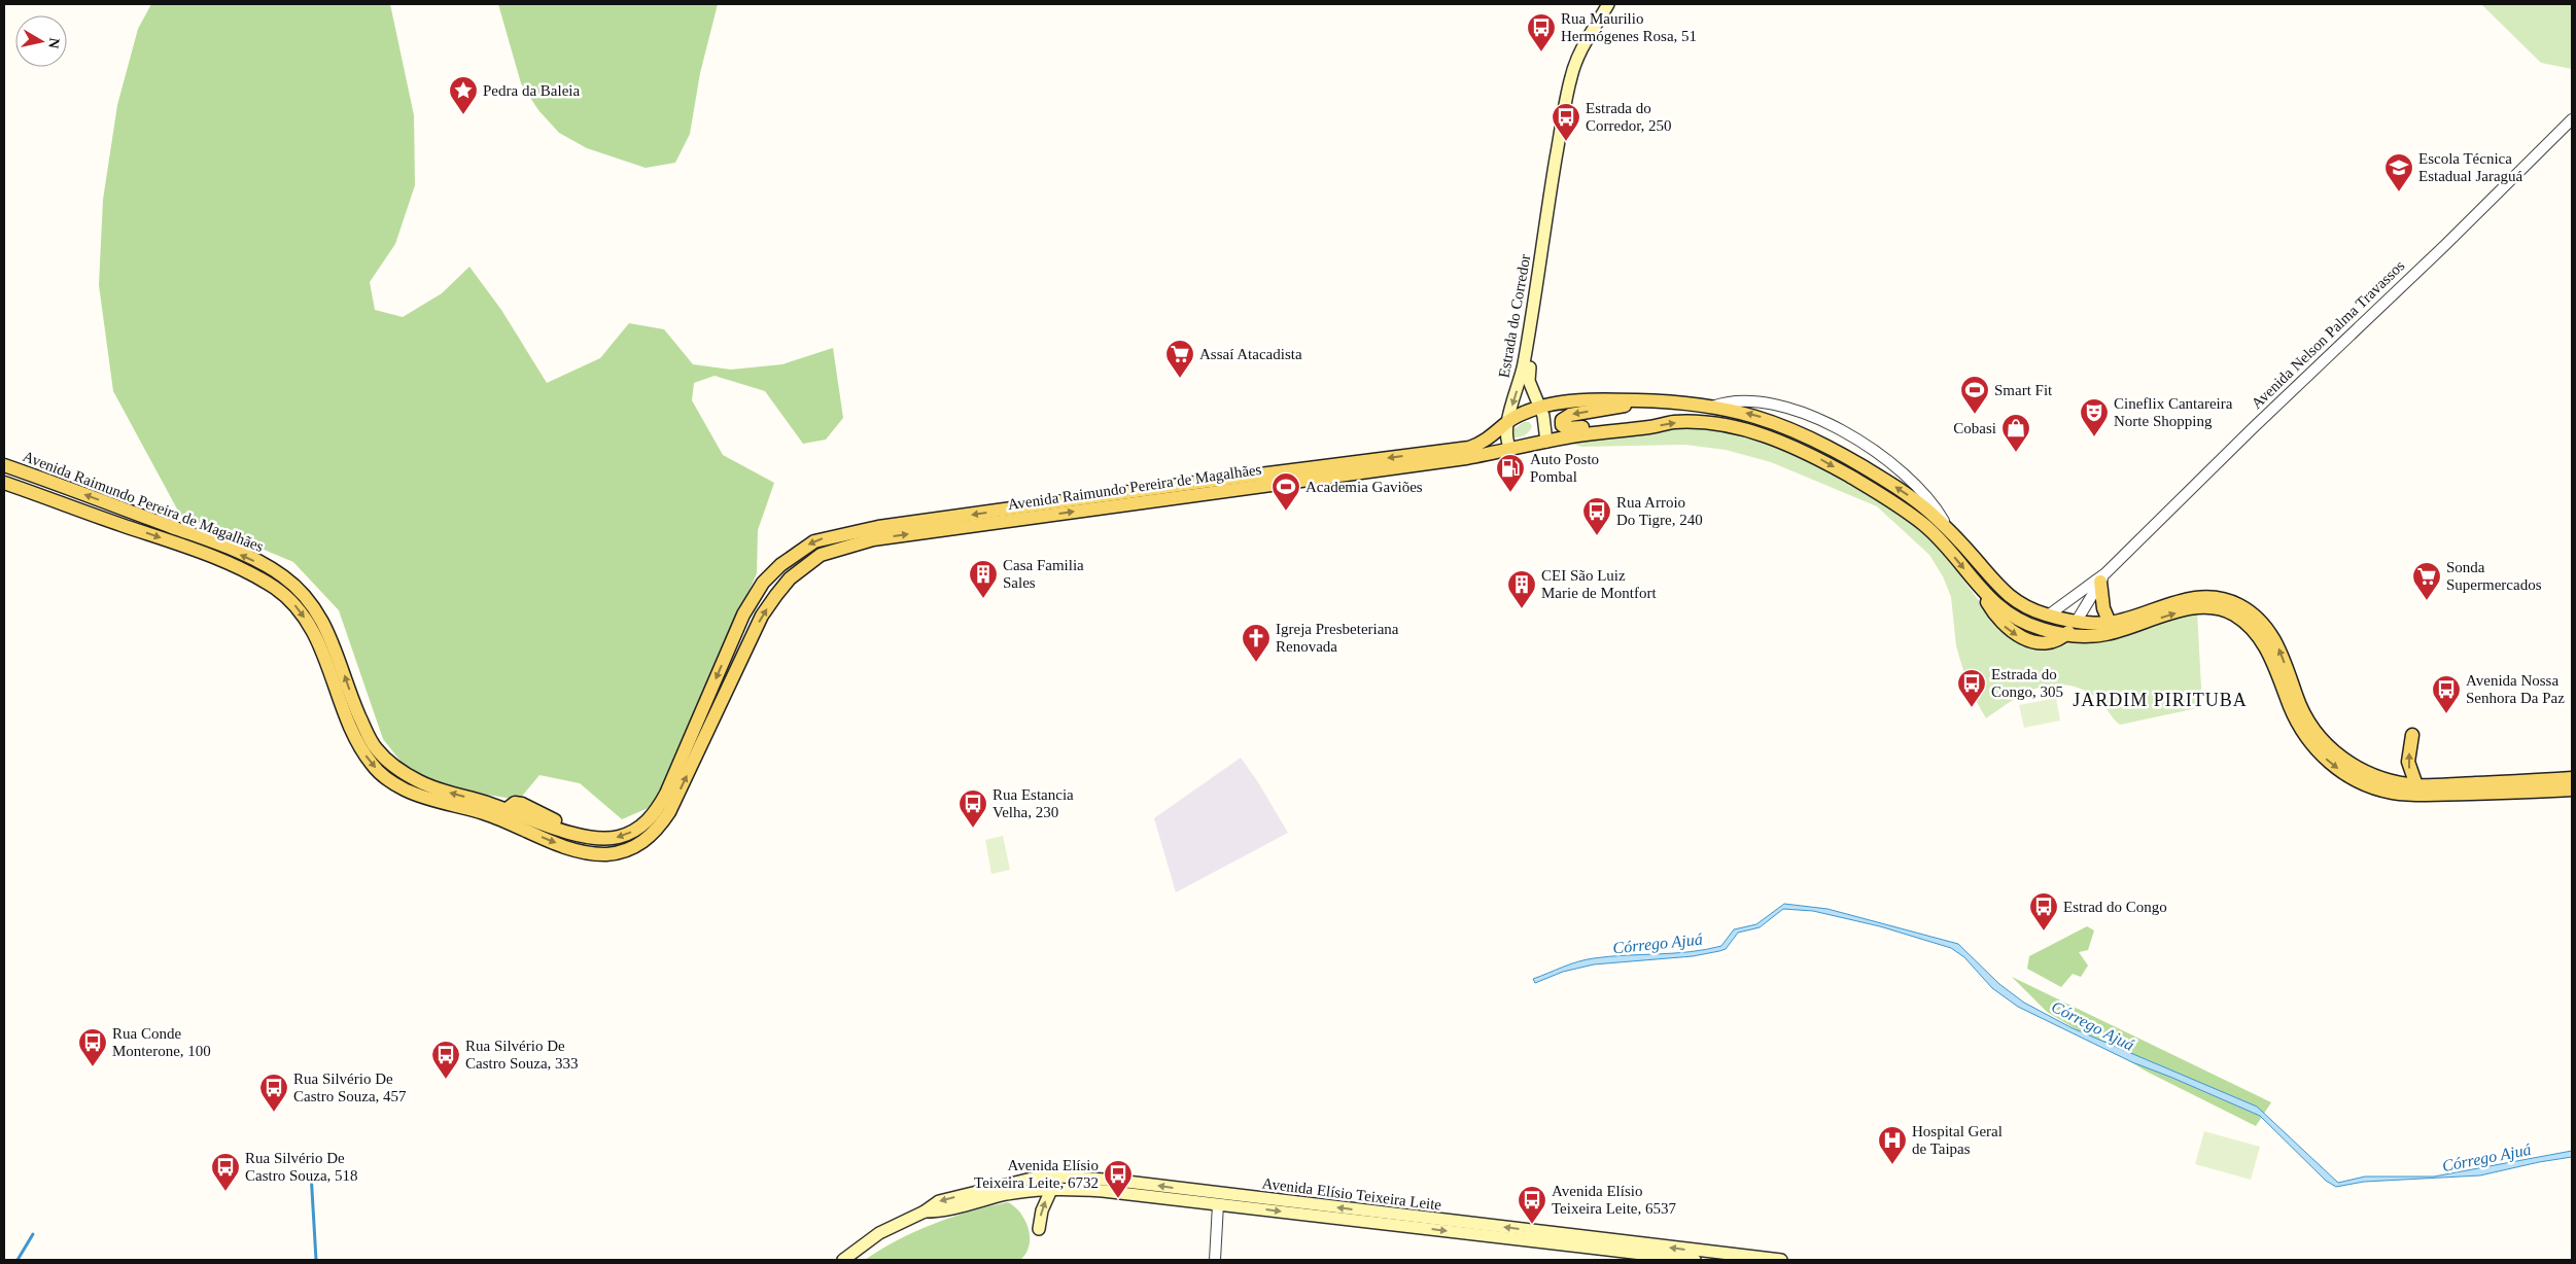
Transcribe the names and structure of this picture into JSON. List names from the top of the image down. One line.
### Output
{"streets":{"main road":["Estrada do Corredor","Avenida Raimundo Pereira de Magalhães","Avenida Elísio Teixeira Leite"],"street":["Avenida Nelson Palma Travassos"]},"crossings":[["Estrada do Corredor","Avenida Raimundo Pereira de Magalhães"],["Avenida Nelson Palma Travassos","Avenida Raimundo Pereira de Magalhães"]],"districts":["JARDIM PIRITUBA"],"water":["Córrego Ajuá"],"places":{"bus stop":["Rua Maurilio Hermógenes Rosa, 51","Estrada do Corredor, 250","Rua Arroio Do Tigre, 240","Estrada do Congo, 305","Avenida Nossa Senhora Da Paz","Rua Estancia Velha, 230","Estrad do Congo","Rua Conde Monterone, 100","Rua Silvério De Castro Souza, 333","Rua Silvério De Castro Souza, 457","Rua Silvério De Castro Souza, 518","Avenida Elísio Teixeira Leite, 6732","Avenida Elísio Teixeira Leite, 6537"],"place":["Pedra da Baleia"],"school or university":["Escola Técnica Estadual Jaraguá"],"supermarket":["Assaí Atacadista","Sonda Supermercados"],"sports":["Smart Fit","Academia Gaviões"],"theatre":["Cineflix Cantareira Norte Shopping"],"shop":["Cobasi"],"fuel station":["Auto Posto Pombal"],"building":["Casa Familia Sales","CEI São Luiz Marie de Montfort"],"church":["Igreja Presbeteriana Renovada"],"hospital":["Hospital Geral de Taipas"]},"north":"right"}
